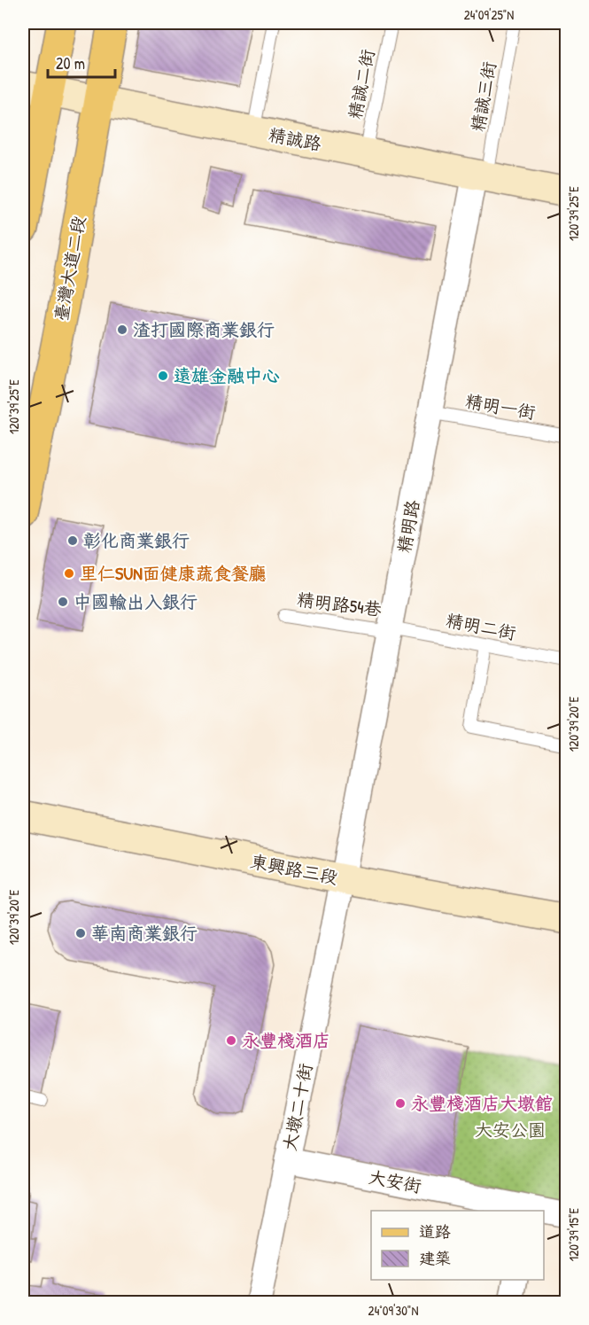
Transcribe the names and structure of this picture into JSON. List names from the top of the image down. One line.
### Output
{"streets":{"main road":["臺灣大道二段"],"street":["精誠路","精明路","東興路三段","大墩二十街","大安街"],"lane":["精誠二街","精誠三街","精明一街","精明路54巷","精明二街"]},"crossings":[["精誠二街","精誠路"],["精誠三街","精誠路"],["精誠三街","精明路"],["精誠路","臺灣大道二段"],["精誠路","精明路"],["精明一街","精明路"],["精明路","精明路54巷"],["精明路","精明二街"],["精明路","東興路三段"],["精明路","大墩二十街"],["精明路54巷","精明二街"],["東興路三段","大墩二十街"],["大墩二十街","大安街"]],"parks":["大安公園"],"places":["渣打國際商業銀行","遠雄金融中心","彰化商業銀行","里仁SUN面健康蔬食餐廳","中國輸出入銀行","華南商業銀行","永豐棧酒店","永豐棧酒店大墩館"],"legend":["道路","建築"],"scale_bar":"20 m","coordinates":["24°09'25\"N","120°39'25\"E","120°39'20\"E","120°39'15\"E","24°09'30\"N"]}
